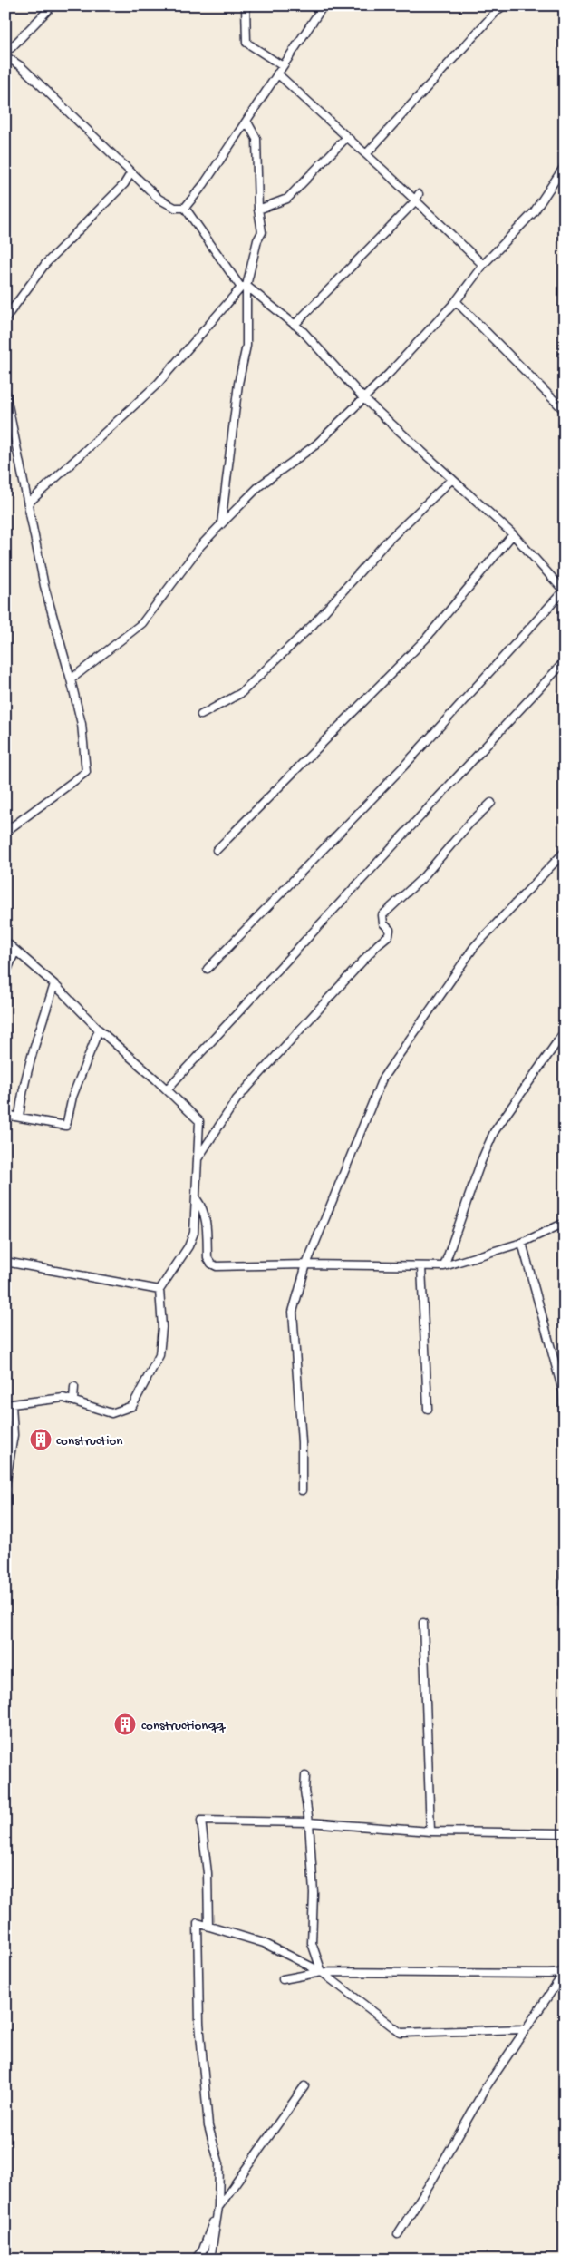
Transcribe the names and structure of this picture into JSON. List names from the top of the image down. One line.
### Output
{"places":{"building":["construction","constructionqq"]}}
